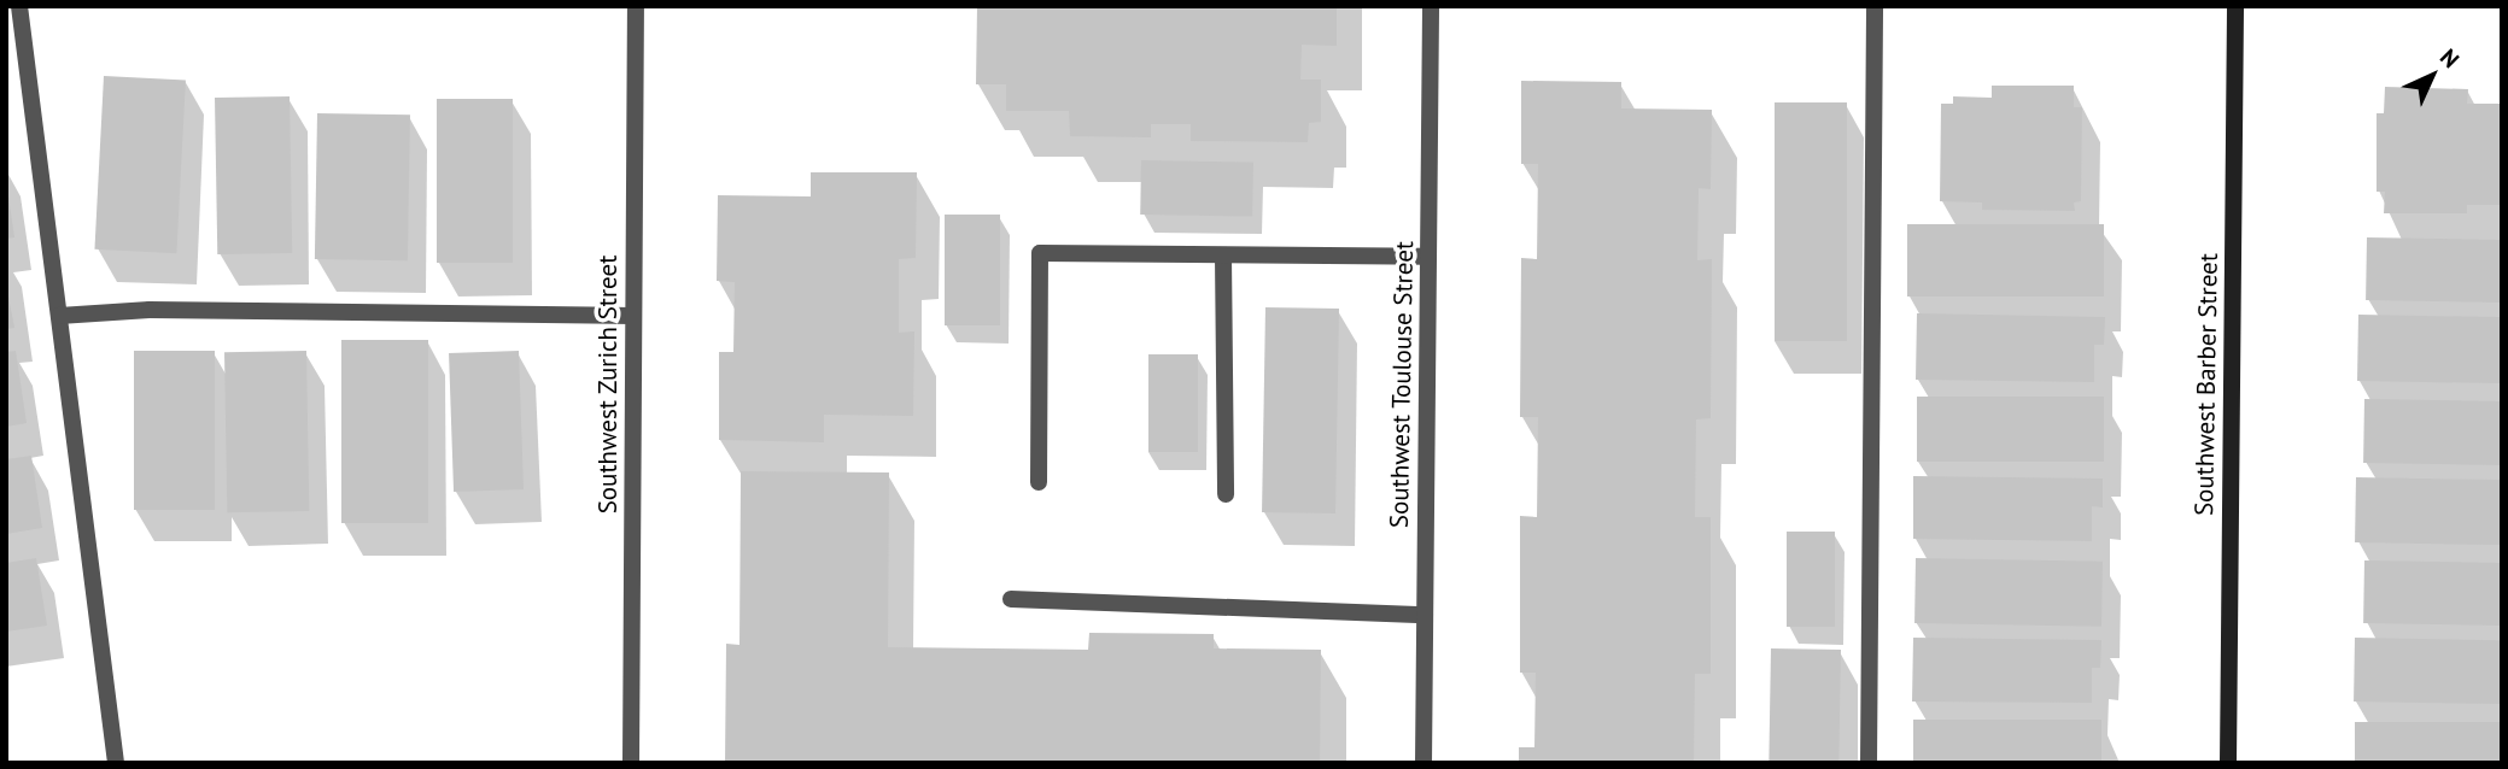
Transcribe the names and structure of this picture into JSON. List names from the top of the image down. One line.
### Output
{"streets":{"street":["Southwest Zurich Street","Southwest Toulouse Street","Southwest Barber Street"]},"north":"top right"}
